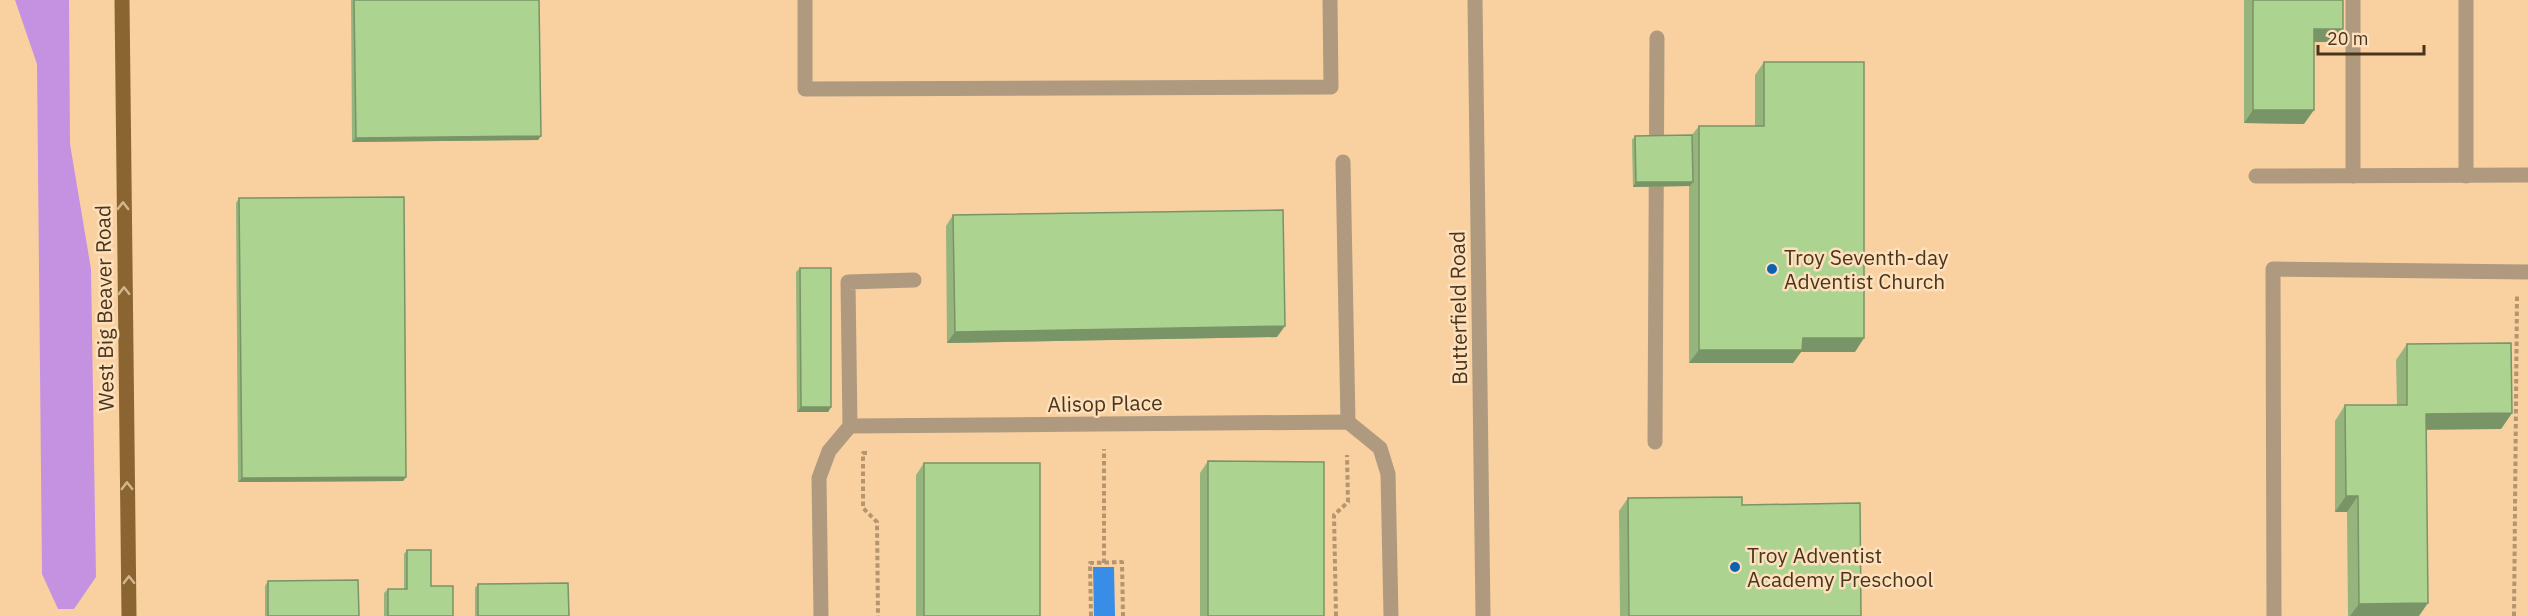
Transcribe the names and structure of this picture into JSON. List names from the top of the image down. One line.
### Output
{"streets":{"main road":["West Big Beaver Road"],"street":["Butterfield Road","Alisop Place"]},"one_way":["West Big Beaver Road"],"places":["Troy Seventh-day Adventist Church","Troy Adventist Academy Preschool"],"scale_bar":"20 m"}
